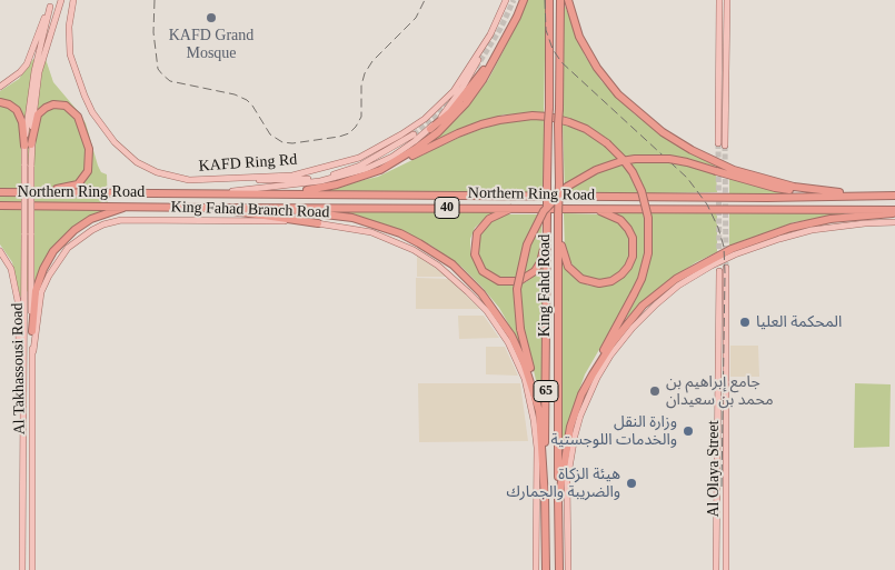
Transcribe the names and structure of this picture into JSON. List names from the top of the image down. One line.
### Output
{"streets":{"highway":["Northern Ring Road","40","King Fahd Road","65"],"main road":["KAFD Ring Rd","King Fahad Branch Road","Al Takhassousi Road","Al Olaya Street"]},"crossings":[["Northern Ring Road","65"],["King Fahad Branch Road","Al Takhassousi Road"],["King Fahd Road","65"]],"places":["KAFD Grand Mosque","المحكمة العليا","جامع إبراهيم بن محمد بن سعيدان","وزارة النقل والخدمات اللوجستية","هيئة الزكاة والضريبة والجمارك"]}
